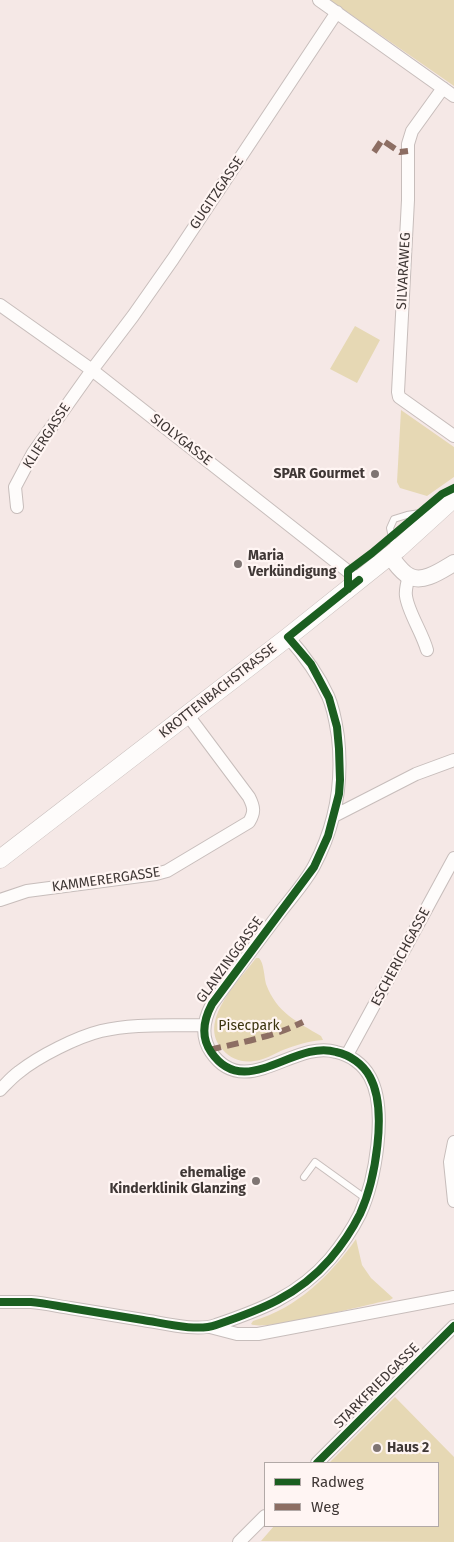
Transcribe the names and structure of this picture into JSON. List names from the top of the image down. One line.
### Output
{"streets":{"main road":["KROTTENBACHSTRASSE"],"street":["GUGITZGASSE","SILVARAWEG","KLIERGASSE","SIOLYGASSE","KAMMERERGASSE","ESCHERICHGASSE","GLANZINGGASSE","STARKFRIEDGASSE"]},"crossings":[["GUGITZGASSE","KLIERGASSE"],["GUGITZGASSE","SIOLYGASSE"],["KLIERGASSE","SIOLYGASSE"],["SIOLYGASSE","KROTTENBACHSTRASSE"],["KROTTENBACHSTRASSE","KAMMERERGASSE"],["KROTTENBACHSTRASSE","GLANZINGGASSE"],["ESCHERICHGASSE","GLANZINGGASSE"]],"parks":["Pisecpark"],"places":["SPAR Gourmet","Maria Verkündigung","ehemalige Kinderklinik Glanzing","Haus 2"],"legend":["Radweg","Weg"]}
